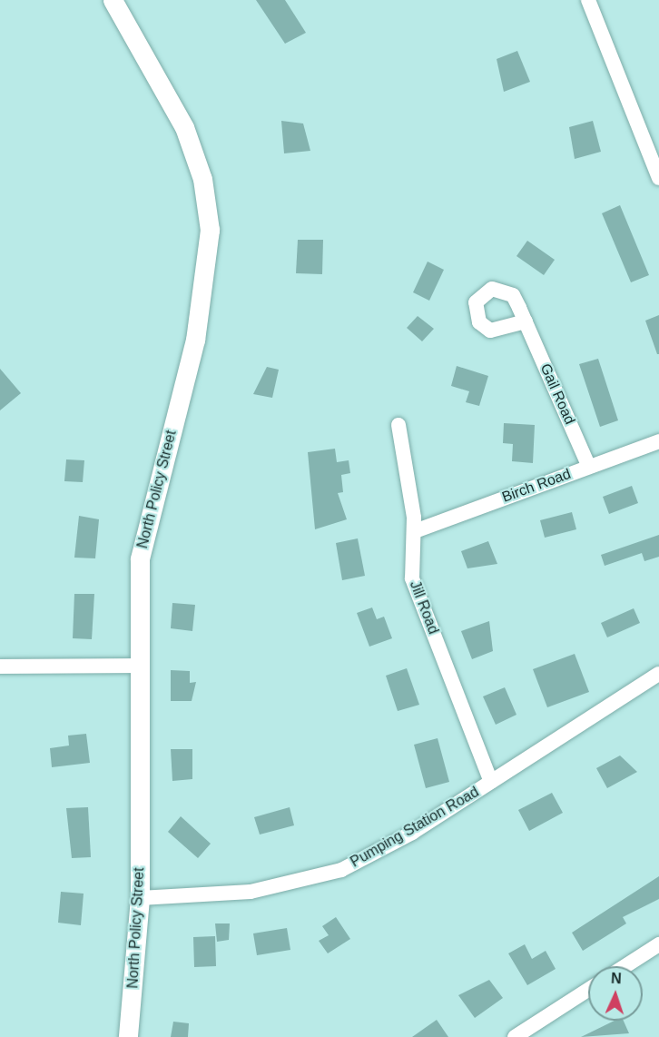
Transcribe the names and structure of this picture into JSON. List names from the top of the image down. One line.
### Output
{"streets":{"street":["Gail Road","Birch Road","North Policy Street","Jill Road","Pumping Station Road"]},"crossings":[["Gail Road","Birch Road"],["Birch Road","Jill Road"],["North Policy Street","Pumping Station Road"],["Jill Road","Pumping Station Road"]],"north":"top"}
